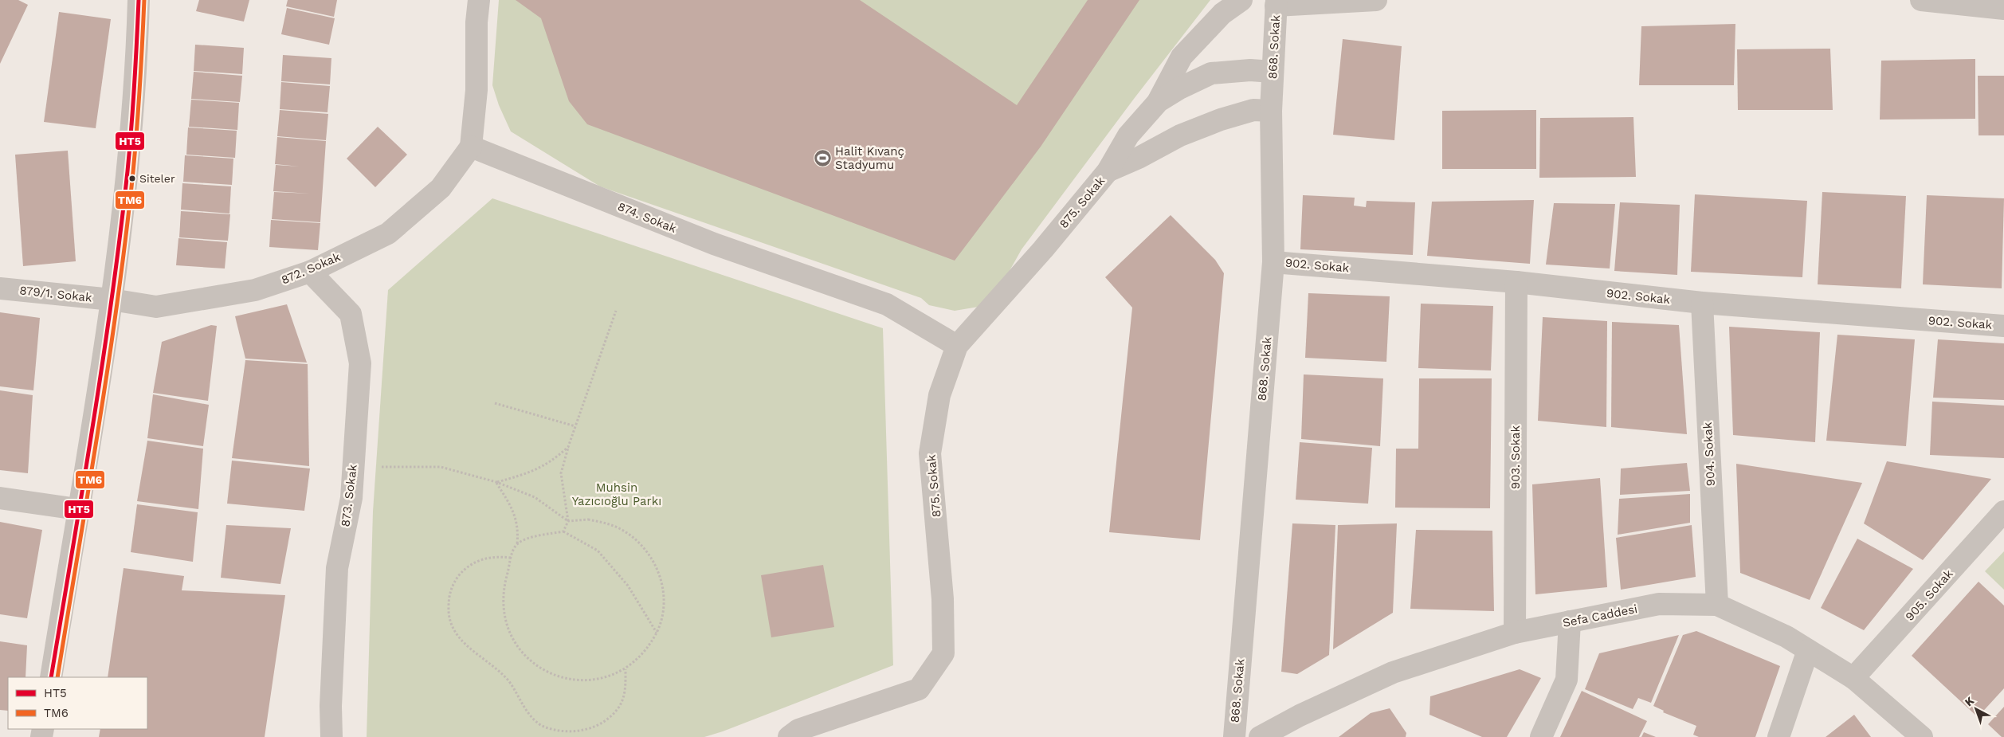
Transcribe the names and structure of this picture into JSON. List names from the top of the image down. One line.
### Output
{"streets":{"street":["868. Sokak","875. Sokak","874. Sokak","902. Sokak","872. Sokak","879/1. Sokak","904. Sokak","903. Sokak","873. Sokak","905. Sokak","Sefa Caddesi"]},"crossings":[["868. Sokak","902. Sokak"],["875. Sokak","874. Sokak"],["874. Sokak","872. Sokak"],["902. Sokak","904. Sokak"],["902. Sokak","903. Sokak"],["872. Sokak","879/1. Sokak"],["872. Sokak","873. Sokak"],["904. Sokak","Sefa Caddesi"],["903. Sokak","Sefa Caddesi"],["905. Sokak","Sefa Caddesi"]],"parks":["Muhsin Yazıcıoğlu Parkı"],"places":{"sports":["Halit Kıvanç Stadyumu"],"other":["Siteler"]},"lines":["transit line HT5","transit line TM6"],"legend":["HT5","TM6"],"north":"top left"}
